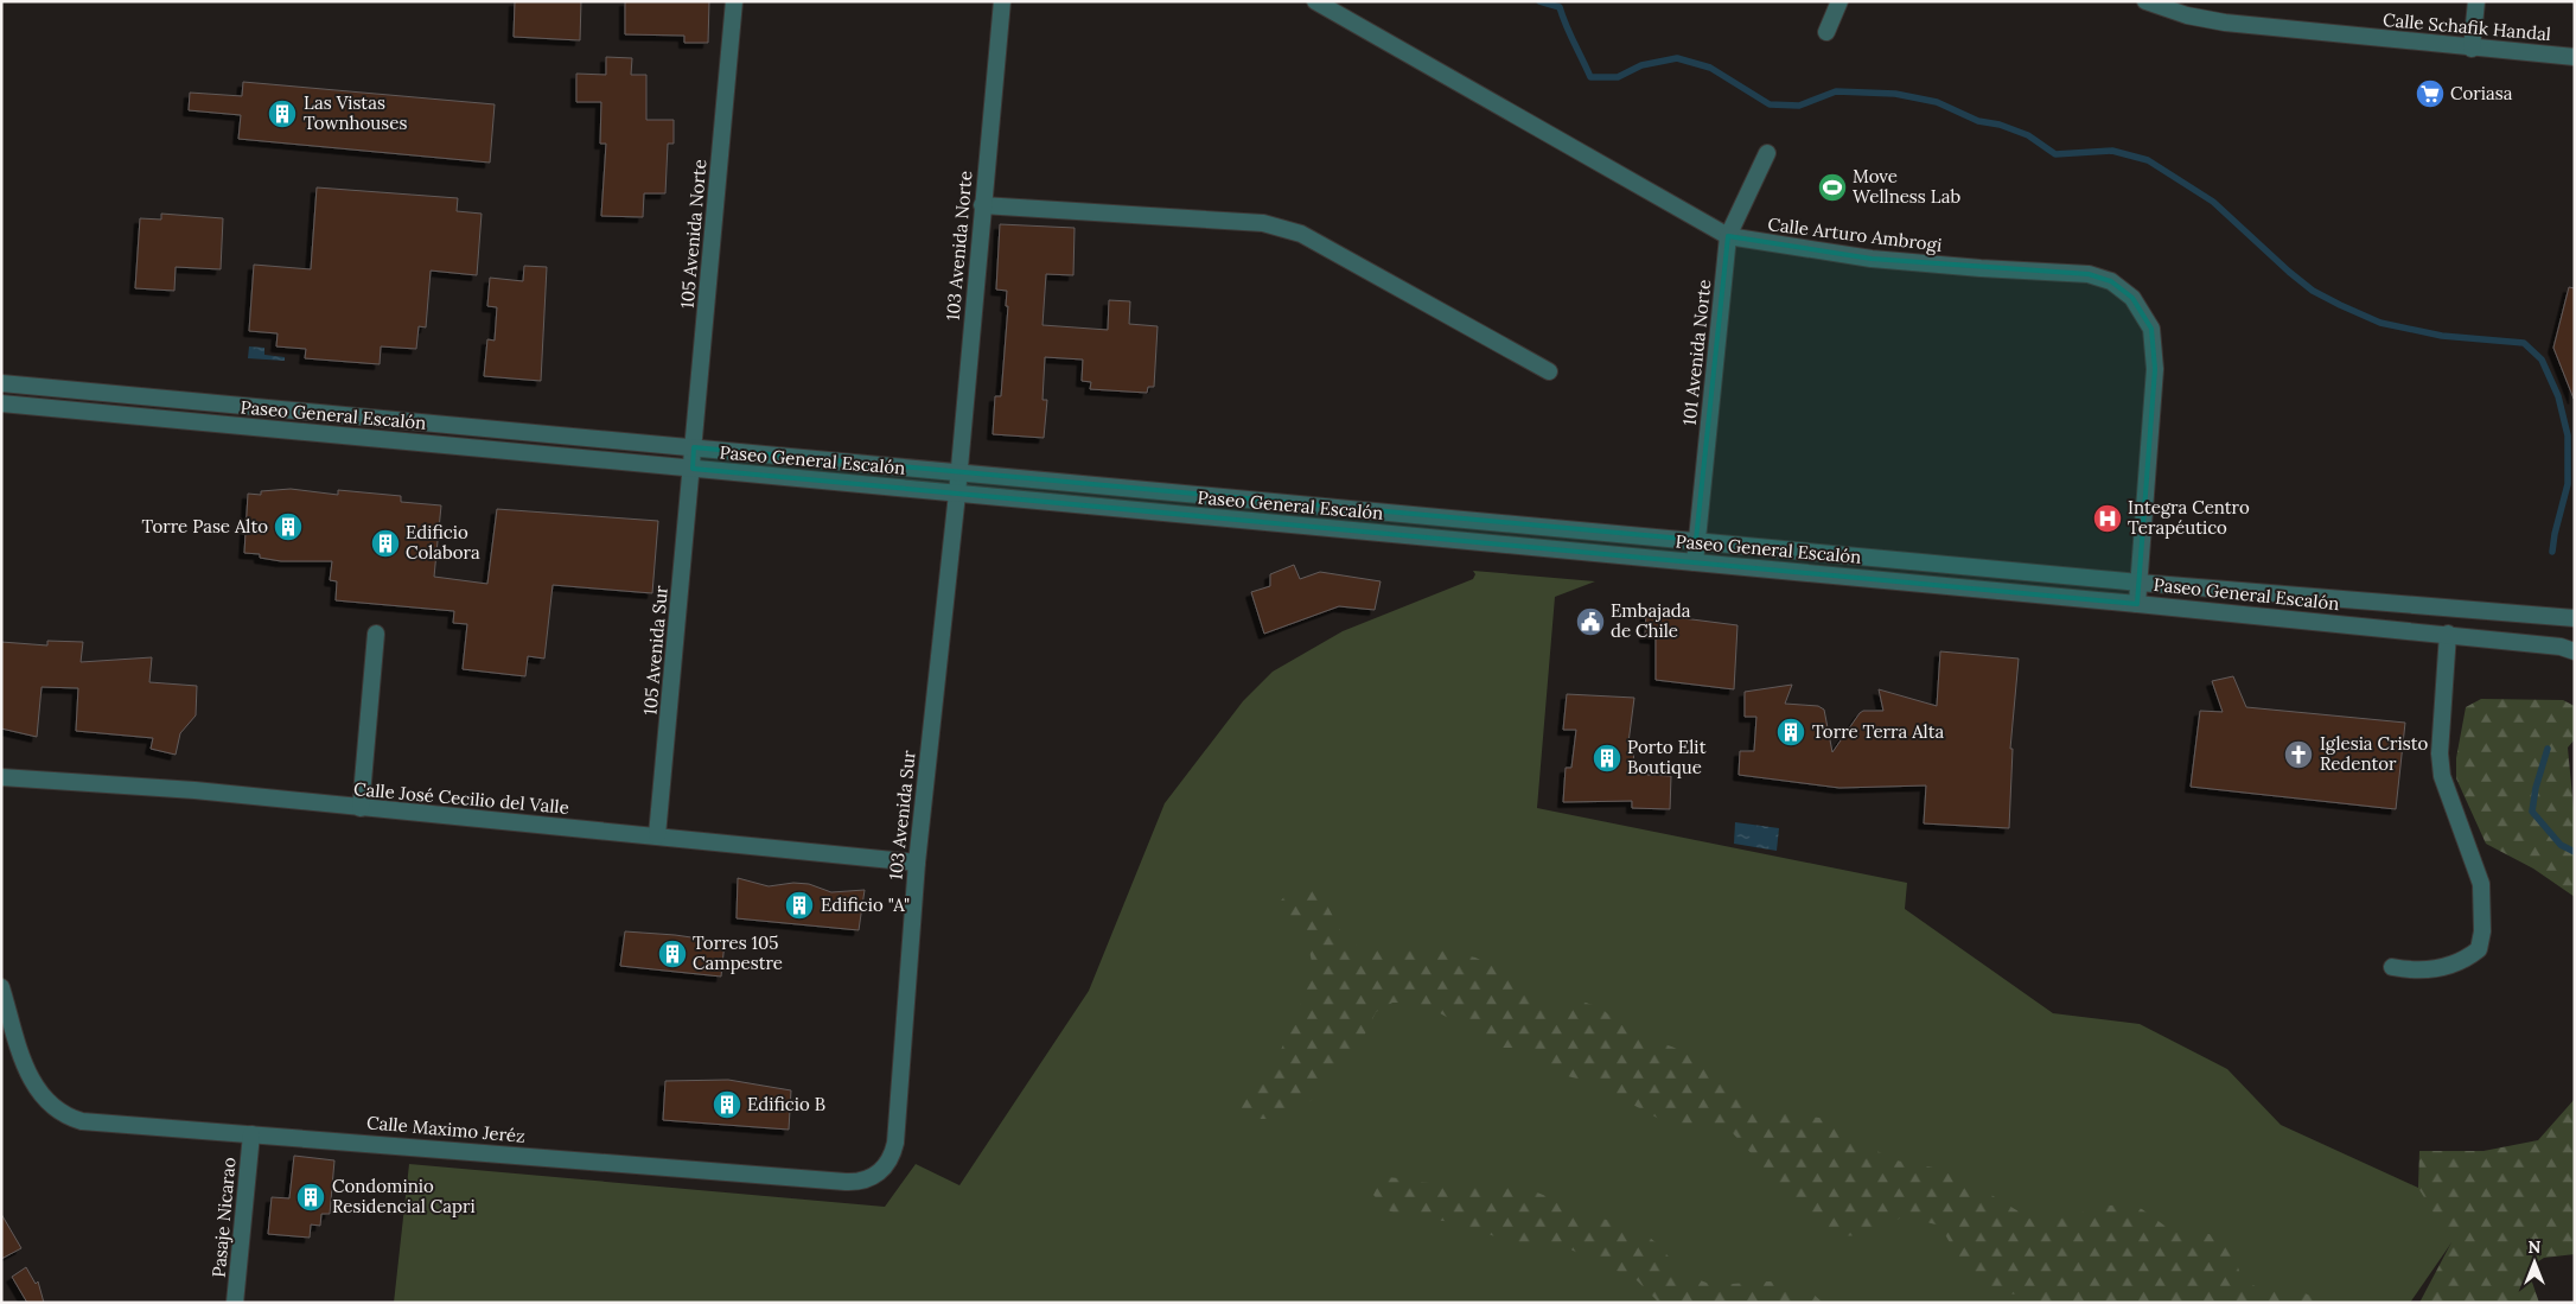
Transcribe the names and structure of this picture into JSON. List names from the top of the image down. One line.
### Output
{"streets":{"street":["Calle Schafik Handal","105 Avenida Norte","Calle Arturo Ambrogi","103 Avenida Norte","101 Avenida Norte","Paseo General Escalón","105 Avenida Sur","Calle José Cecilio del Valle","103 Avenida Sur","Calle Maximo Jeréz","Pasaje Nicarao"]},"crossings":[["105 Avenida Norte","Paseo General Escalón"],["105 Avenida Norte","105 Avenida Sur"],["Calle Arturo Ambrogi","101 Avenida Norte"],["Calle Arturo Ambrogi","Paseo General Escalón"],["103 Avenida Norte","Paseo General Escalón"],["103 Avenida Norte","103 Avenida Sur"],["101 Avenida Norte","Paseo General Escalón"],["Paseo General Escalón","105 Avenida Sur"],["Paseo General Escalón","103 Avenida Sur"],["105 Avenida Sur","Calle José Cecilio del Valle"],["Calle José Cecilio del Valle","103 Avenida Sur"],["103 Avenida Sur","Calle Maximo Jeréz"],["Calle Maximo Jeréz","Pasaje Nicarao"]],"places":{"supermarket":["Coriasa"],"building":["Las Vistas Townhouses","Torre Pase Alto","Edificio Colabora","Torre Terra Alta","Porto Elit Boutique","Edificio \"A\"","Torres 105 Campestre","Edificio B","Condominio Residencial Capri"],"sports":["Move Wellness Lab"],"hospital":["Integra Centro Terapéutico"],"public building":["Embajada de Chile"],"church":["Iglesia Cristo Redentor"]},"north":"top"}
